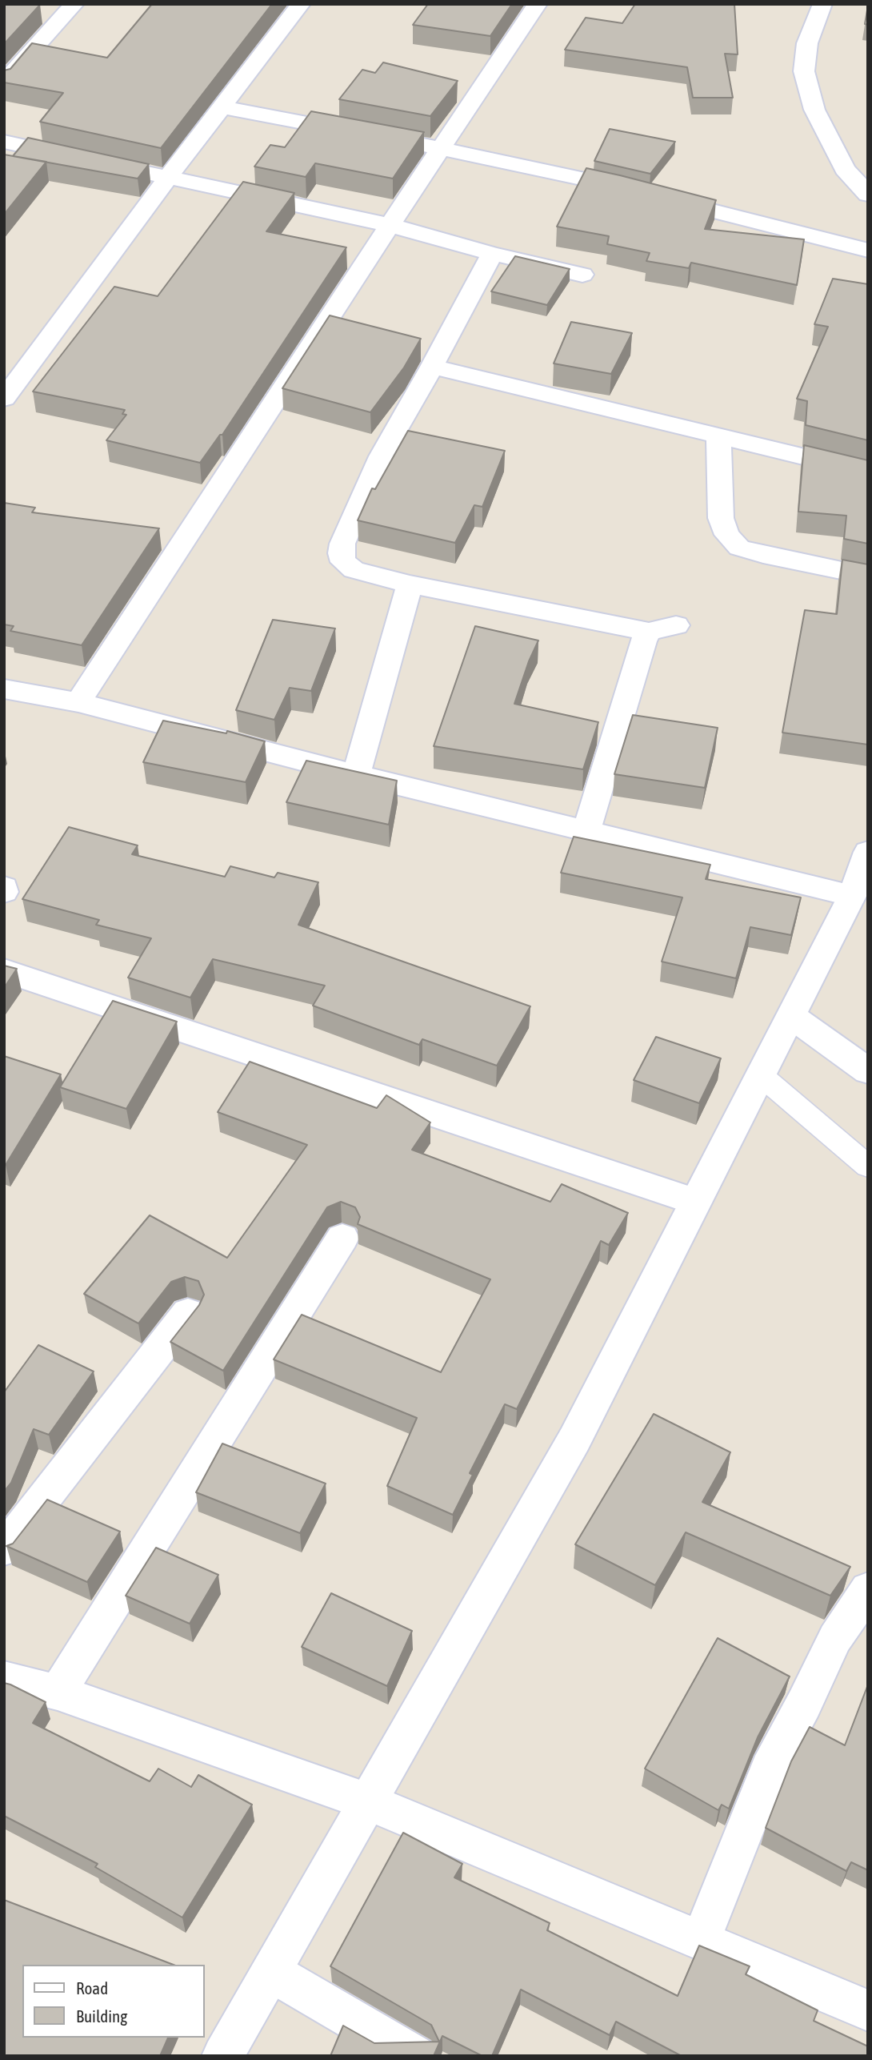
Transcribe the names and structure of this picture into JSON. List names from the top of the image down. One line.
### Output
{"legend":["Road","Building"]}
